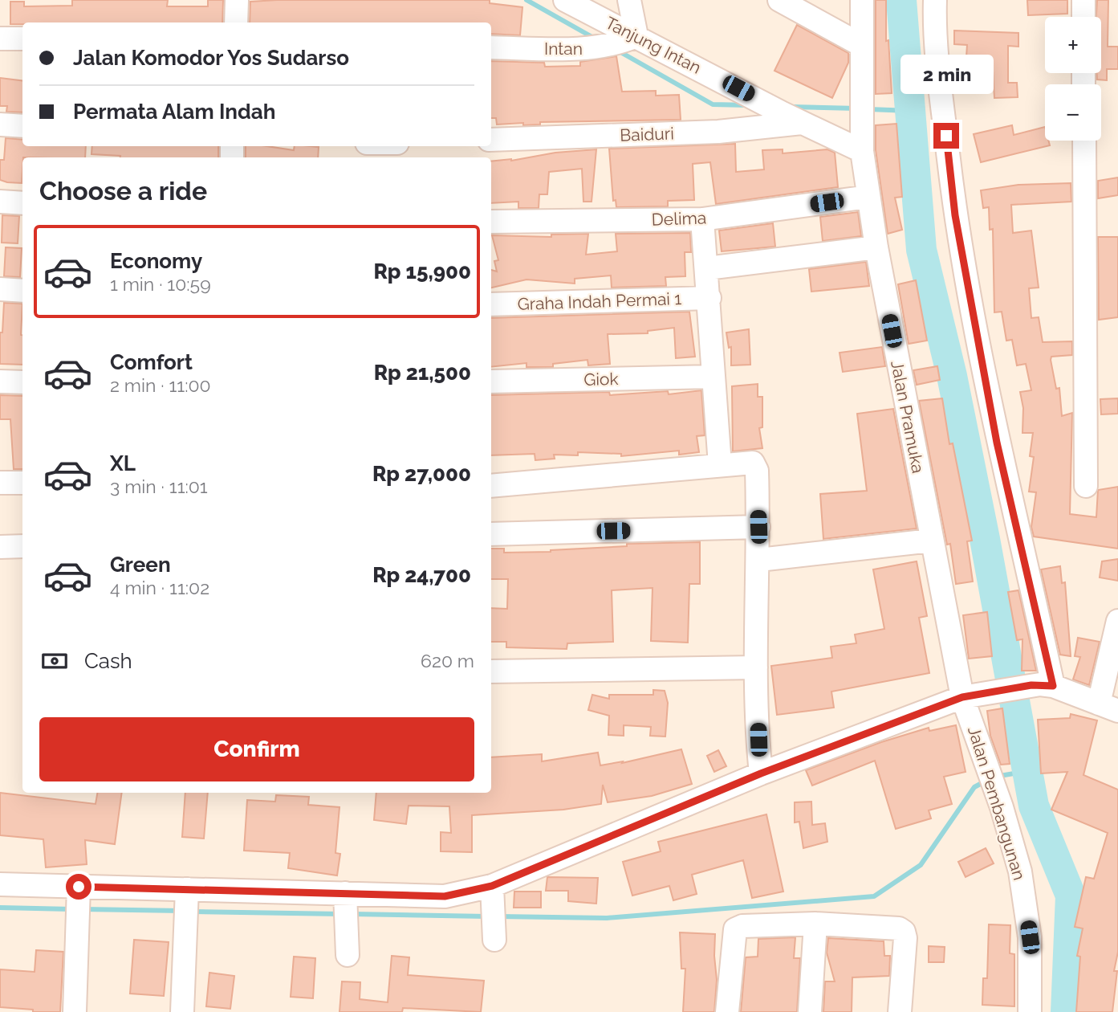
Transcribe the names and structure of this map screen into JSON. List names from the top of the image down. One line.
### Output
{"streets":{"street":["Tanjung Intan","Intan","Baiduri","Delima","Graha Indah Permai 1","Giok","Jalan Pramuka","Jalan Pembangunan"]},"crossings":[["Tanjung Intan","Intan"],["Tanjung Intan","Baiduri"],["Tanjung Intan","Jalan Pramuka"],["Delima","Jalan Pramuka"],["Jalan Pramuka","Jalan Pembangunan"]],"page":{"map_buttons":["+","−"],"banner":["Jalan Komodor Yos Sudarso","Permata Alam Indah"],"bubble":"2 min","heading":"Choose a ride","list":[{"name":"Economy","note":"1 min · 10:59","value":"Rp 15,900"},{"name":"Comfort","note":"2 min · 11:00","value":"Rp 21,500"},{"name":"XL","note":"3 min · 11:01","value":"Rp 27,000"},{"name":"Green","note":"4 min · 11:02","value":"Rp 24,700"}],"pay":["Cash","620 m"],"buttons":"Confirm"}}
